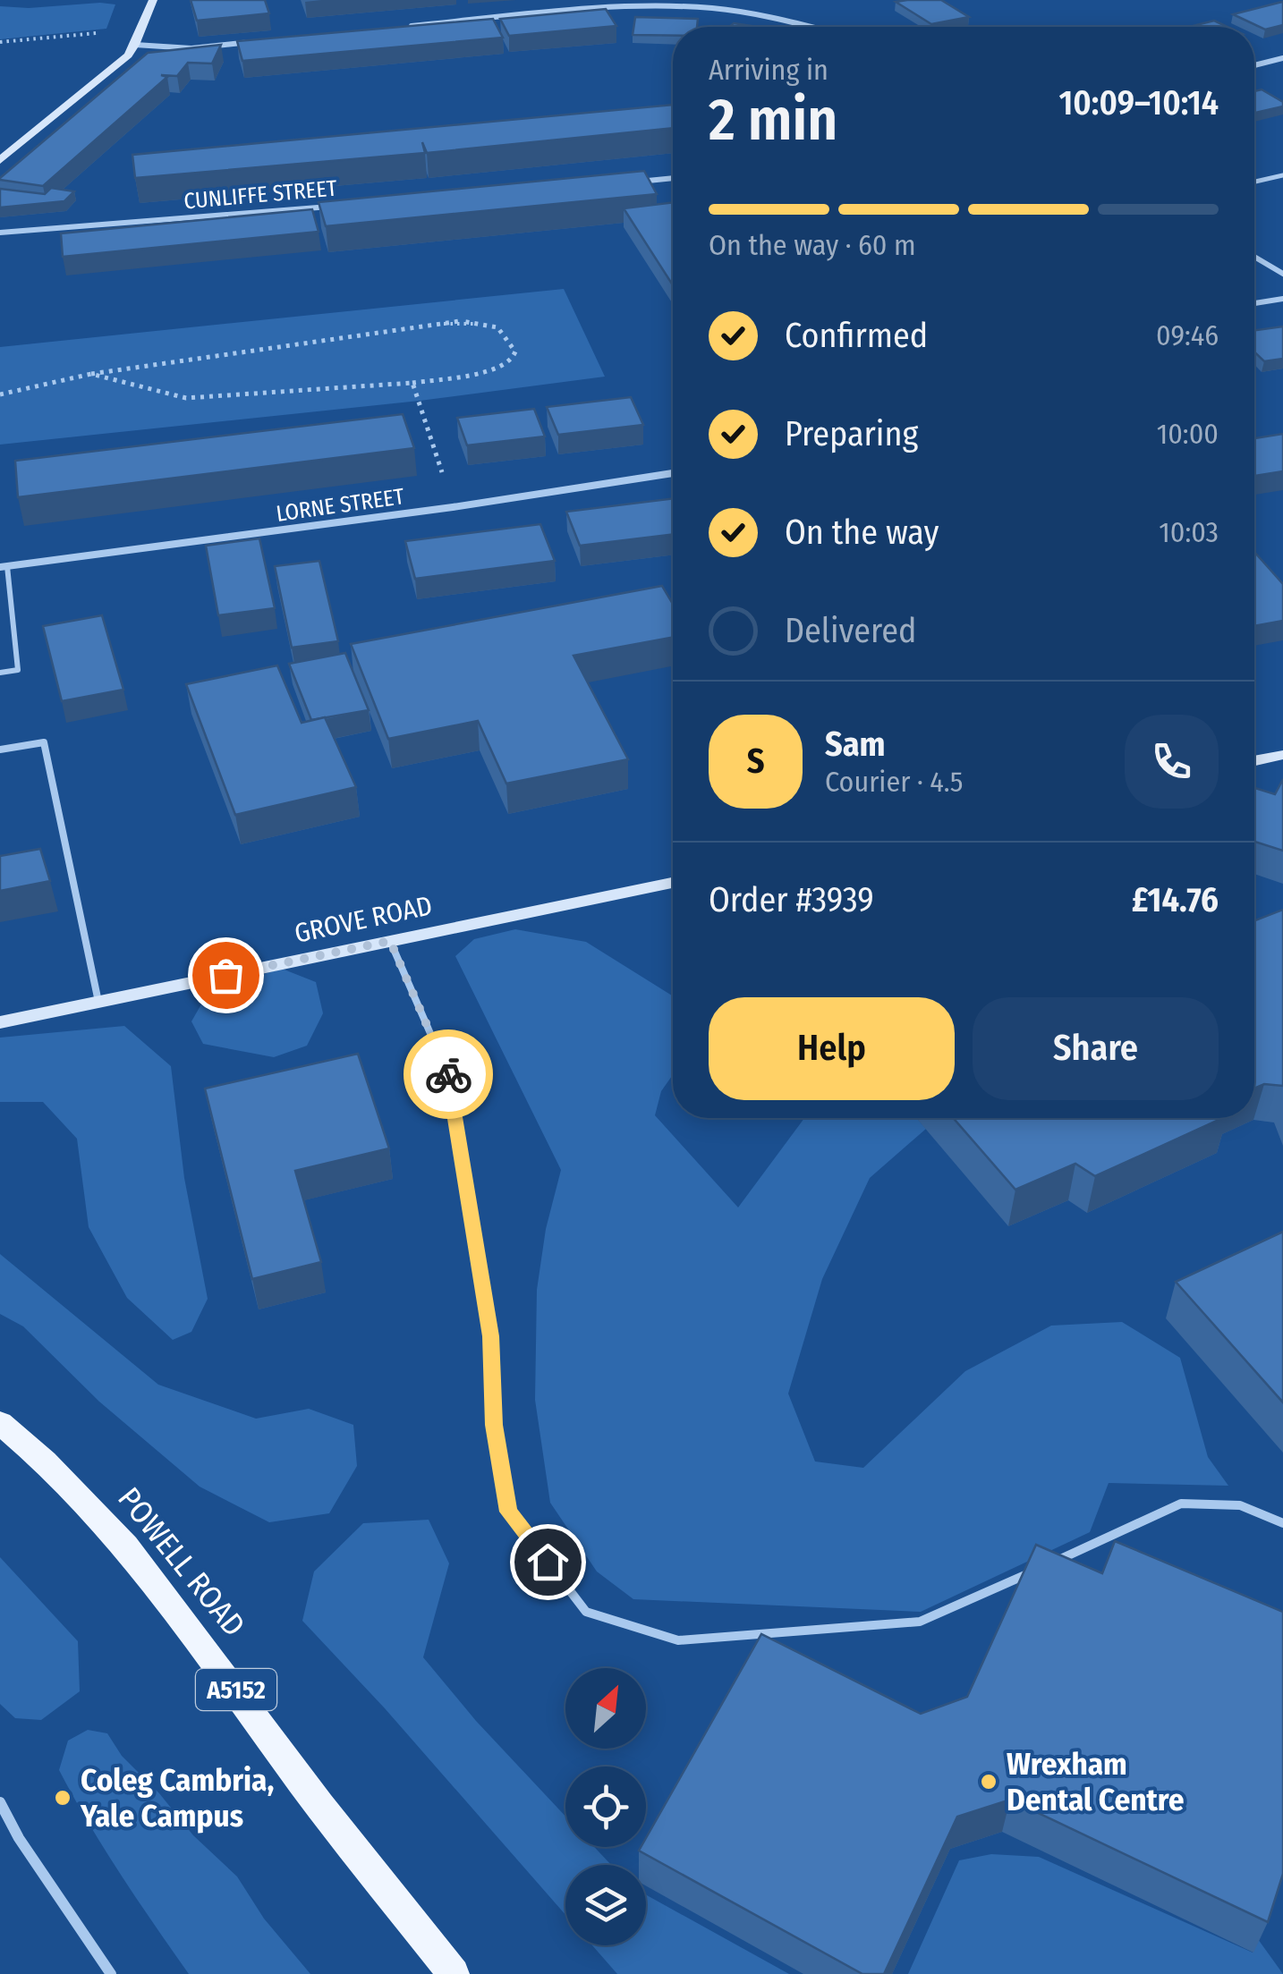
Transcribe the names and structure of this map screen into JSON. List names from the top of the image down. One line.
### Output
{"streets":{"main road":["POWELL ROAD","A5152"],"street":["CUNLIFFE STREET","LORNE STREET","GROVE ROAD"]},"places":["Wrexham Dental Centre","Coleg Cambria, Yale Campus"],"north":"top right","page":{"heading":["2 min","Arriving in","10:09–10:14"],"panel":["Sam","Courier · 4.5","Order #3939","£14.76"],"bar":"On the way · 60 m","list":[["Confirmed","09:46"],["Preparing","10:00"],["On the way","10:03"],"Delivered"],"round":"S","buttons":["Help","Share"]}}
